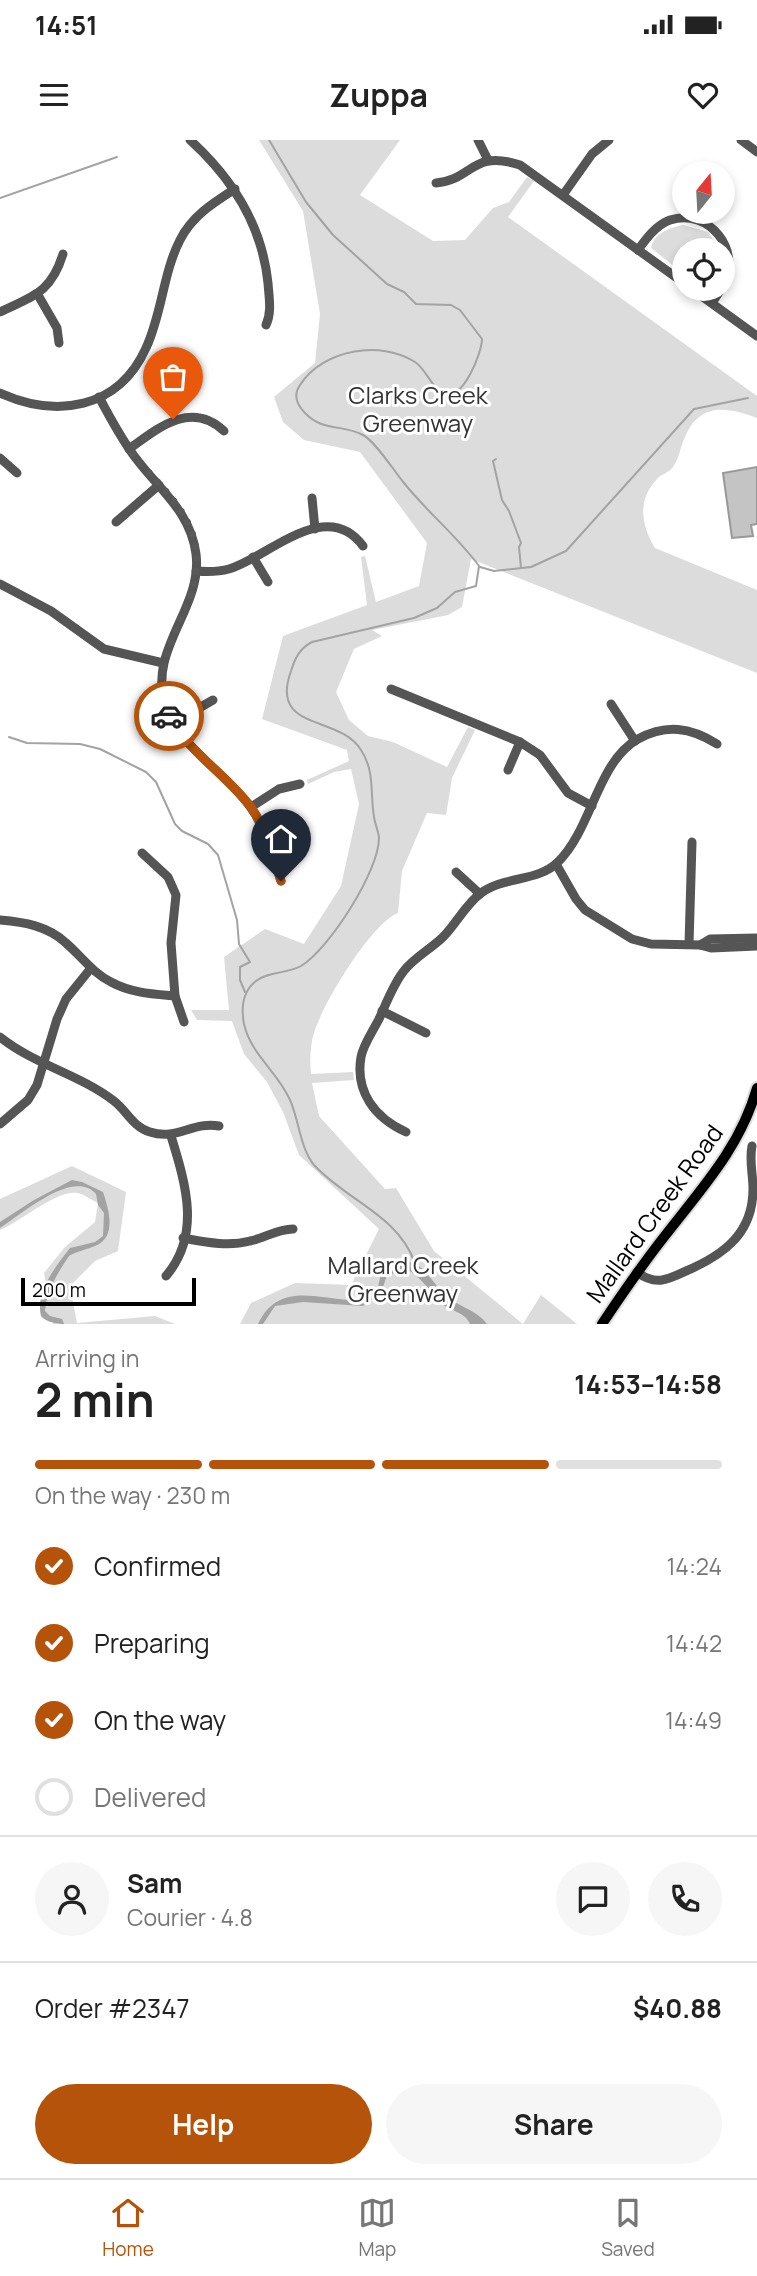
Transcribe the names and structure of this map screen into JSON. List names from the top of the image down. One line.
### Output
{"streets":{"main road":["Mallard Creek Road"]},"parks":["Clarks Creek Greenway","Mallard Creek Greenway"],"scale_bar":"200 m","north":"top","page":{"status":"14:51","header":"Zuppa","scale":"200 m","heading":["2 min","Arriving in","14:53–14:58"],"panel":["Sam","Courier · 4.8","Order #2347","$40.88"],"bar":"On the way · 230 m","list":[["Confirmed","14:24"],["Preparing","14:42"],["On the way","14:49"],"Delivered"],"buttons":["Help","Share"],"tabs":["Home","Map","Saved"]}}
